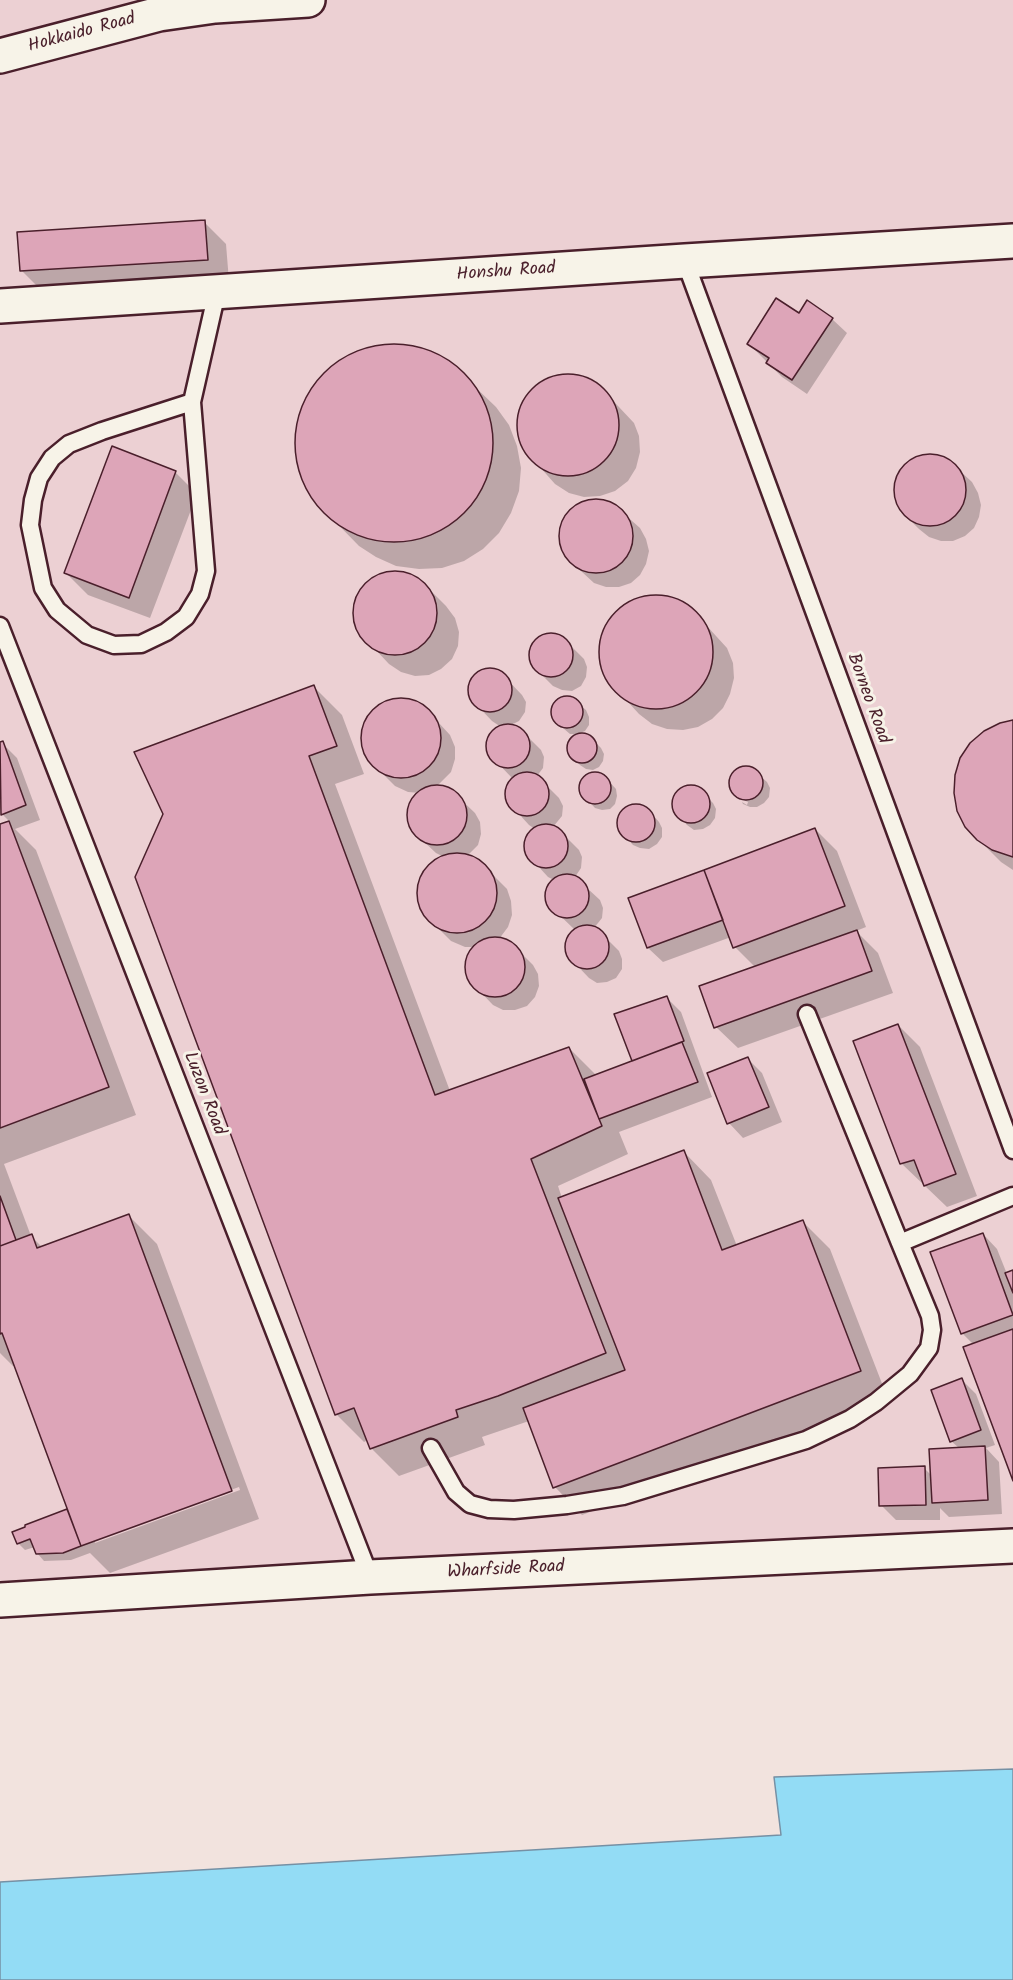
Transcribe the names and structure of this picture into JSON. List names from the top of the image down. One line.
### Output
{"streets":{"street":["Hokkaido Road","Honshu Road","Wharfside Road"],"lane":["Borneo Road","Luzon Road"]},"crossings":[["Honshu Road","Borneo Road"],["Luzon Road","Wharfside Road"]]}
